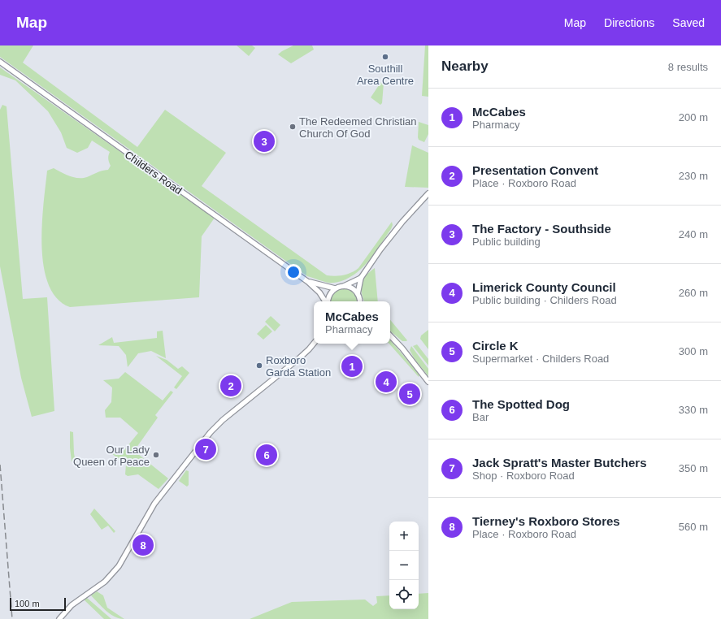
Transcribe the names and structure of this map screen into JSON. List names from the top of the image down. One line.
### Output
{"streets":{"main road":["Childers Road"]},"places":["Southill Area Centre","The Redeemed Christian Church Of God","Roxboro Garda Station","Our Lady Queen of Peace"],"scale_bar":"100 m","page":{"header":"Map","nav":["Map","Directions","Saved"],"heading":["Nearby","8 results"],"list":[{"mark":"1","name":"McCabes","note":"Pharmacy","value":"200 m"},{"mark":"2","name":"Presentation Convent","note":"Place · Roxboro Road","value":"230 m"},{"mark":"3","name":"The Factory - Southside","note":"Public building","value":"240 m"},{"mark":"4","name":"Limerick County Council","note":"Public building · Childers Road","value":"260 m"},{"mark":"5","name":"Circle K","note":"Supermarket · Childers Road","value":"300 m"},{"mark":"6","name":"The Spotted Dog","note":"Bar","value":"330 m"},{"mark":"7","name":"Jack Spratt's Master Butchers","note":"Shop · Roxboro Road","value":"350 m"},{"mark":"8","name":"Tierney's Roxboro Stores","note":"Place · Roxboro Road","value":"560 m"}],"pins":["3","1","4","2","5","7","6","8"],"popup":["McCabes","Pharmacy"],"map_buttons":["+","−"],"scale":"100 m"}}
